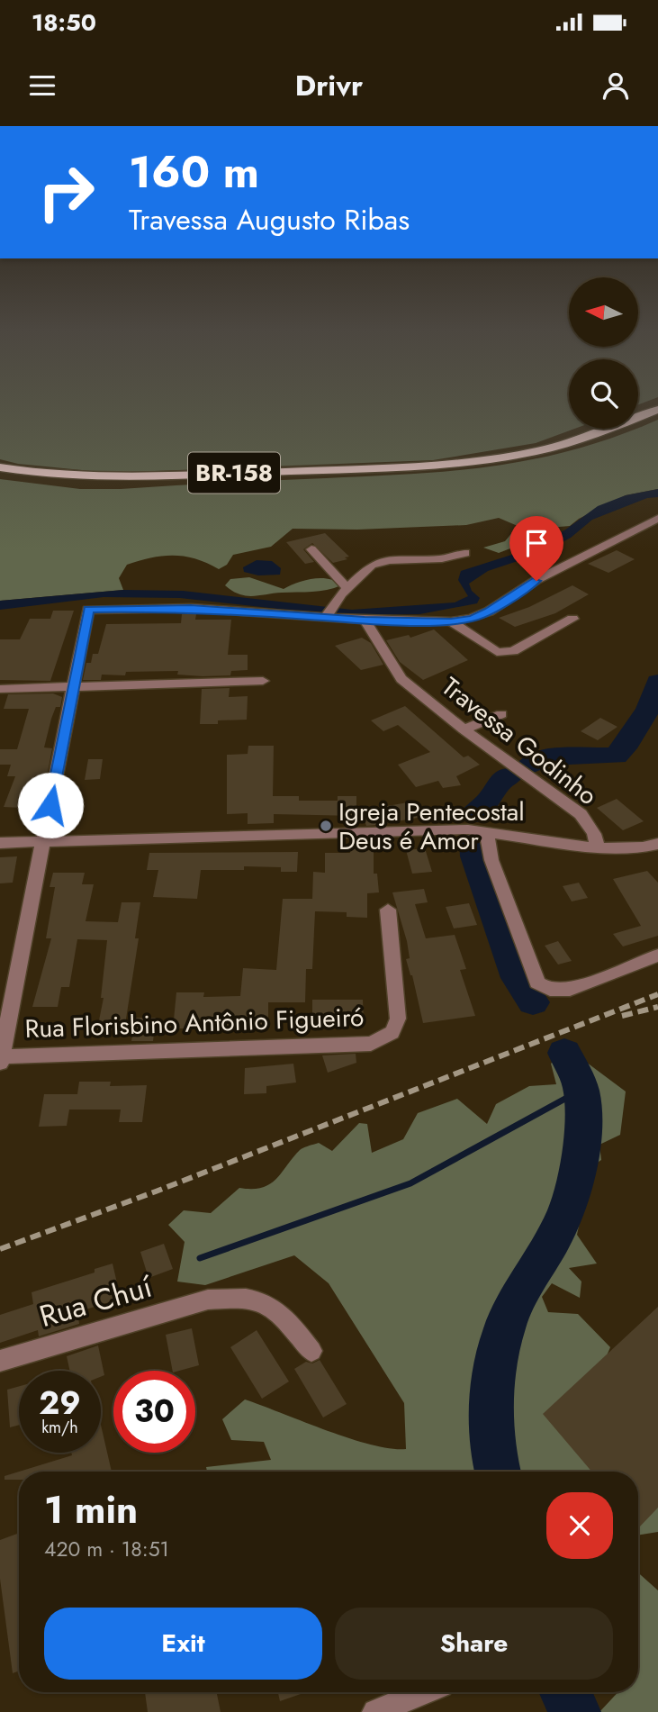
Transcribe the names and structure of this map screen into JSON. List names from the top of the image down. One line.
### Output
{"streets":{"highway":["BR-158"],"street":["Travessa Godinho","Rua Florisbino Antônio Figueiró","Rua Chuí"]},"places":["Igreja Pentecostal Deus é Amor"],"north":"left","page":{"status":"18:50","header":"Drivr","turn":["160 m","Travessa Augusto Ribas"],"speed":"29 km/h","limit":"30","heading":["1 min","420 m · 18:51"],"buttons":["Exit","Share"]}}
